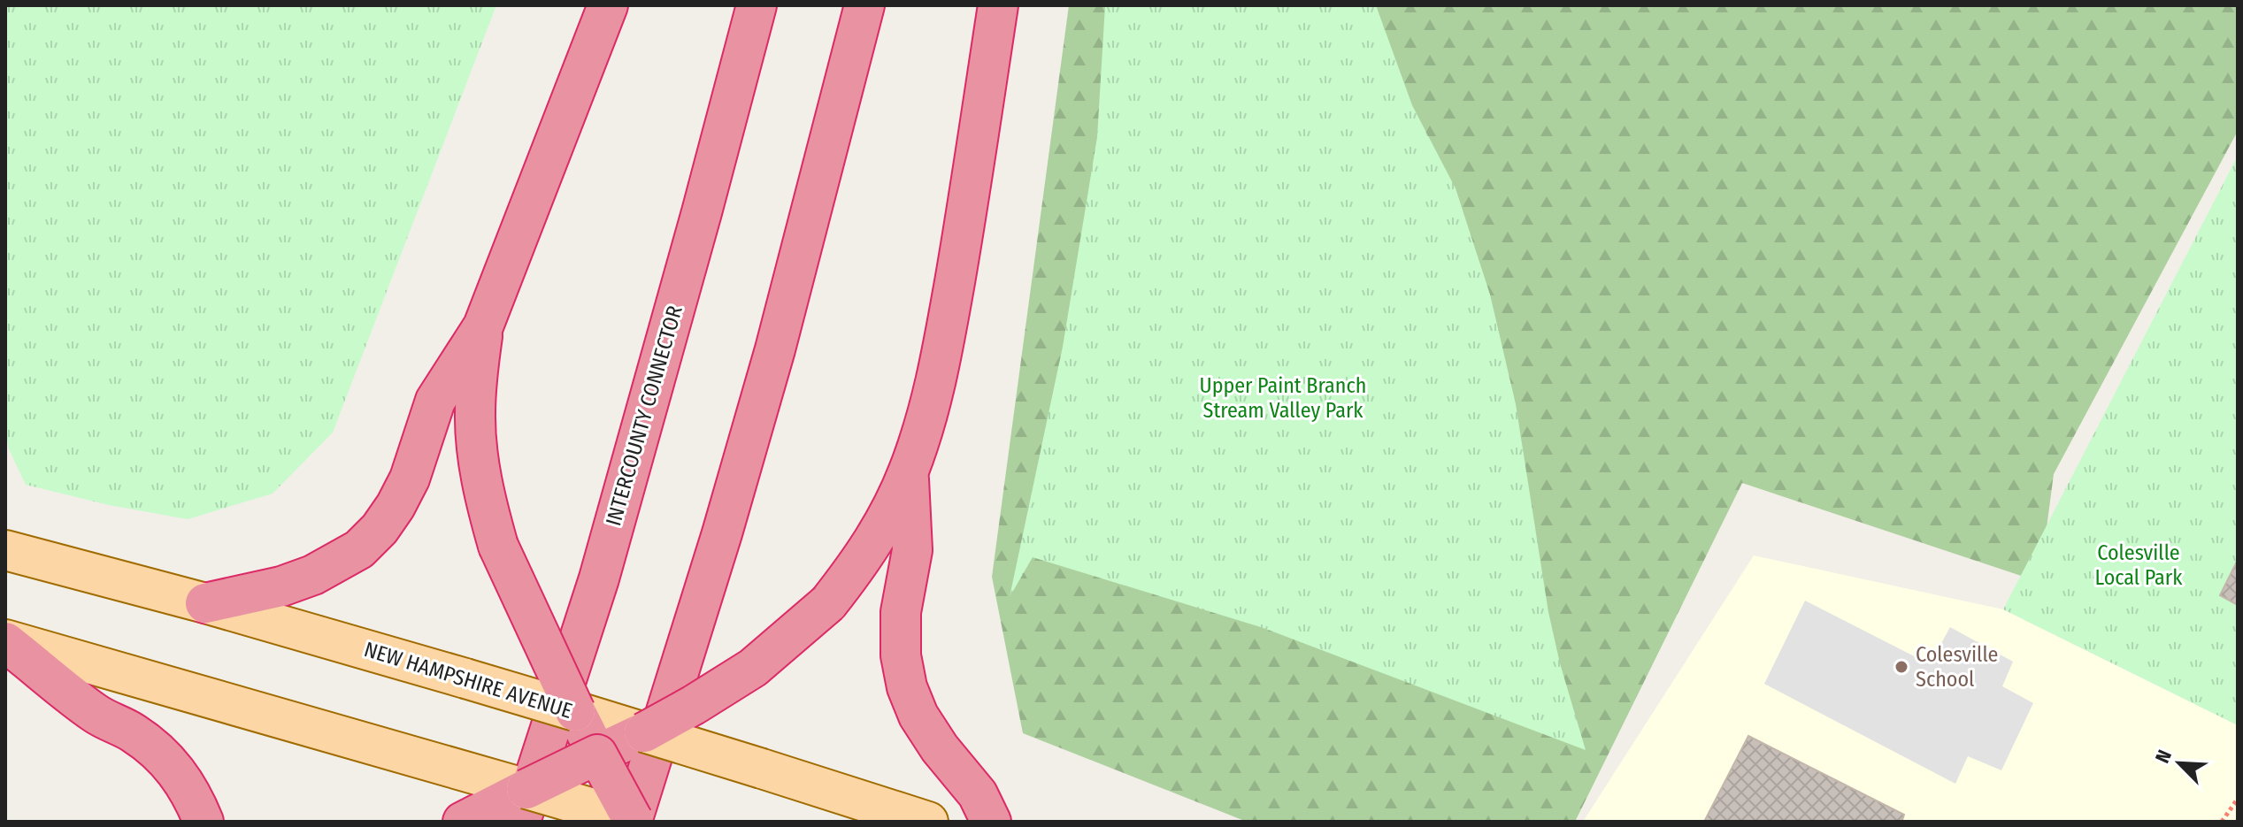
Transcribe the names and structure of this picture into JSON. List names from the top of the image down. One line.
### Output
{"streets":{"highway":["INTERCOUNTY CONNECTOR"],"main road":["NEW HAMPSHIRE AVENUE"]},"parks":["Upper Paint Branch Stream Valley Park","Colesville Local Park"],"places":["Colesville School"],"north":"top left"}
